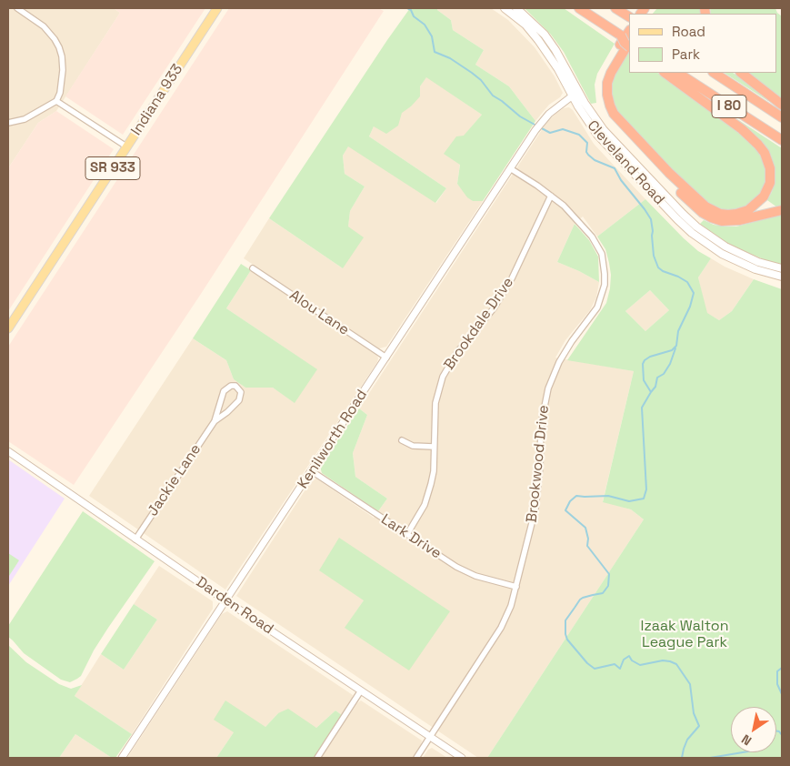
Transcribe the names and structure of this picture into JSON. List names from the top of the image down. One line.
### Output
{"streets":{"highway":["I 80"],"main road":["Indiana 933","Cleveland Road","SR 933"],"street":["Alou Lane","Brookdale Drive","Kenilworth Road","Brookwood Drive","Jackie Lane","Lark Drive","Darden Road"]},"crossings":[["Cleveland Road","Kenilworth Road"],["Alou Lane","Kenilworth Road"],["Brookdale Drive","Brookwood Drive"],["Brookdale Drive","Lark Drive"],["Kenilworth Road","Brookwood Drive"],["Kenilworth Road","Lark Drive"],["Kenilworth Road","Darden Road"],["Brookwood Drive","Lark Drive"],["Brookwood Drive","Darden Road"],["Jackie Lane","Darden Road"]],"parks":["Izaak Walton League Park"],"legend":["Road","Park"],"north":"bottom left"}
